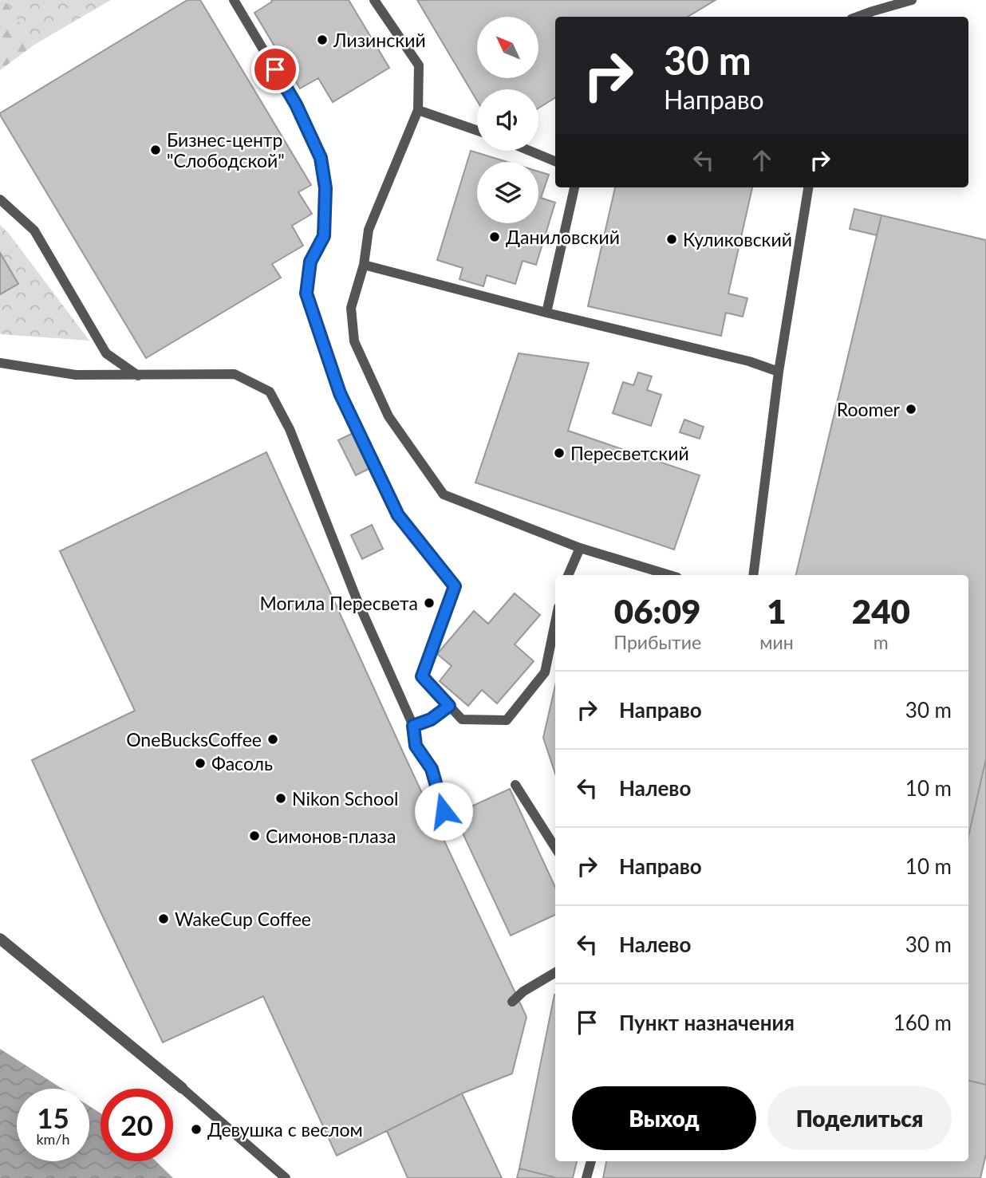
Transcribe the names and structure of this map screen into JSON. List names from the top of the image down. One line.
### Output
{"places":["Лизинский","Бизнес-центр \"Слободской\"","Даниловский","Куликовский","Roomer","Пересветский","Могила Пересвета","OneBucksCoffee","Фасоль","Nikon School","Симонов-плаза","WakeCup Coffee","Девушка с веслом"],"north":"top left","page":{"turn":["30 m","Направо"],"eta":["06:09","Прибытие","1","мин","240","m"],"list":[{"name":"Направо","value":"30 m"},{"name":"Налево","value":"10 m"},{"name":"Направо","value":"10 m"},{"name":"Налево","value":"30 m"},{"name":"Пункт назначения","value":"160 m"}],"buttons":["Выход","Поделиться"],"speed":"15 km/h","limit":"20"}}
